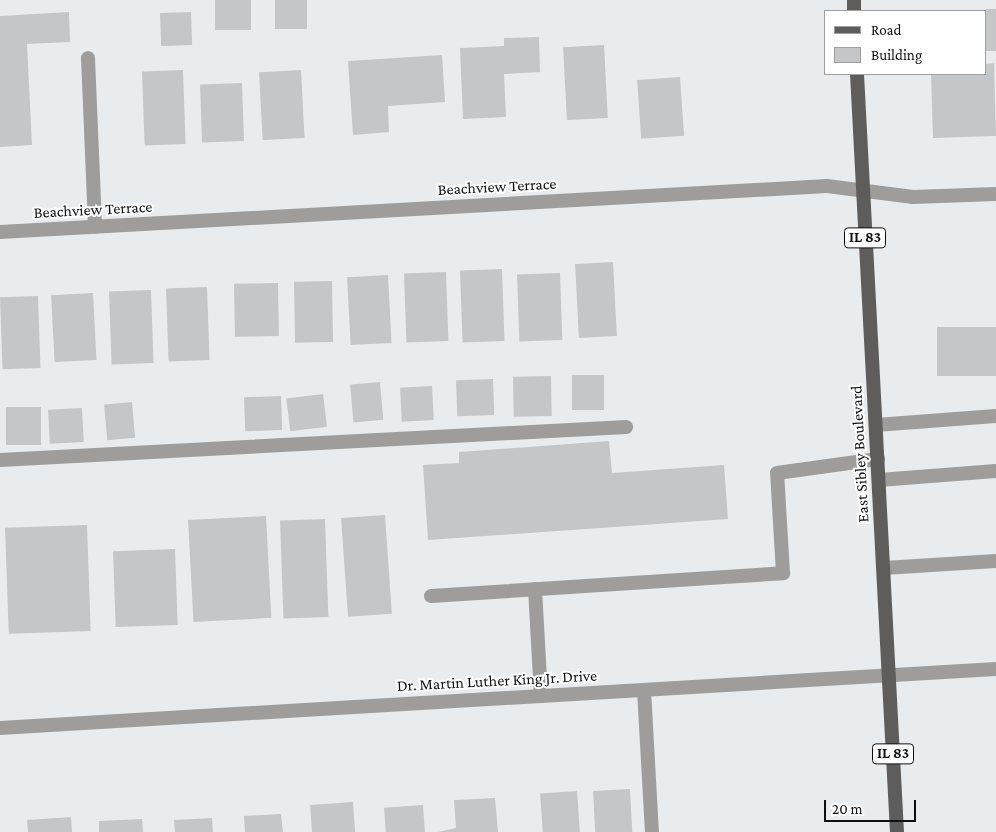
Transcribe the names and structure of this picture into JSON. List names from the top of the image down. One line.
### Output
{"streets":{"main road":["IL 83","East Sibley Boulevard"],"street":["Beachview Terrace","Dr. Martin Luther King Jr. Drive"]},"crossings":[["Beachview Terrace","East Sibley Boulevard"],["East Sibley Boulevard","Dr. Martin Luther King Jr. Drive"]],"legend":["Road","Building"],"scale_bar":"20 m"}
